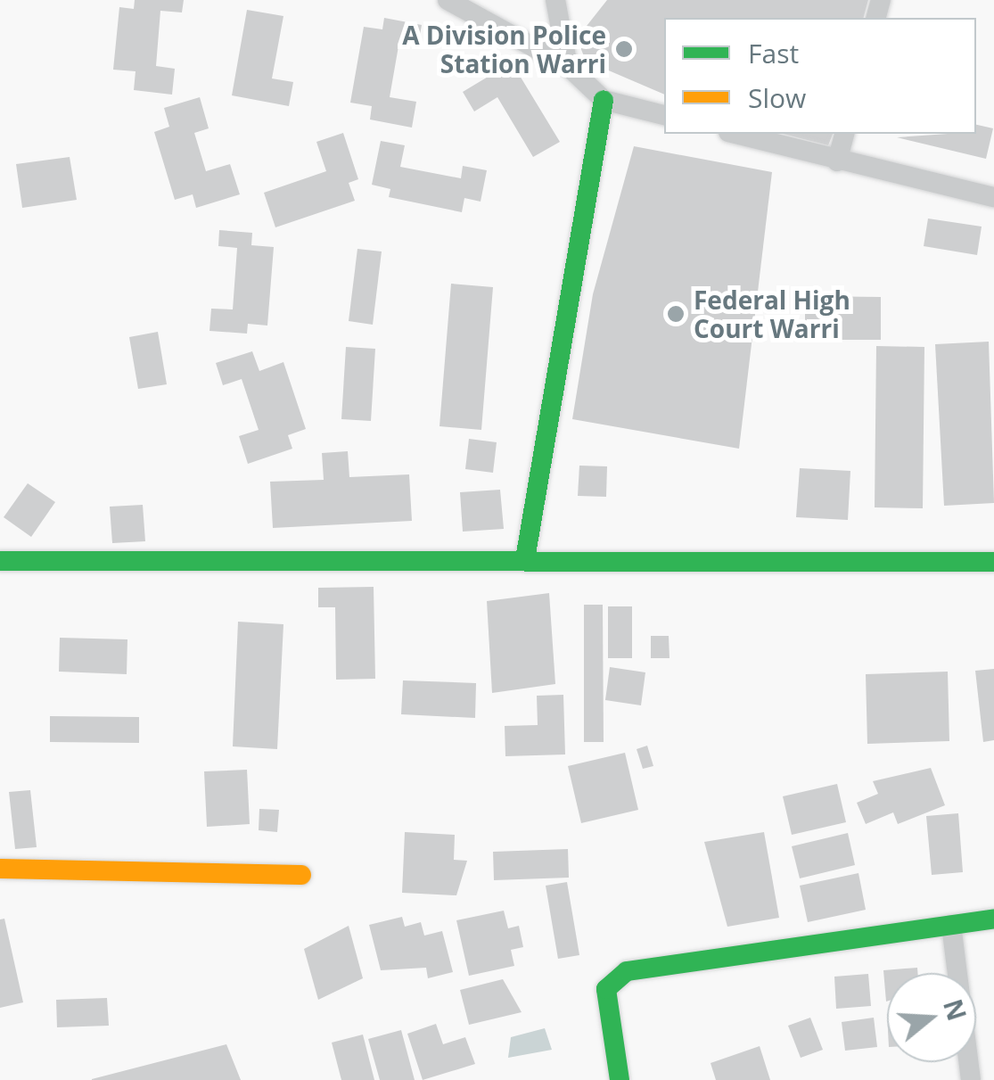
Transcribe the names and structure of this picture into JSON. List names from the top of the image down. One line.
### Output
{"places":["A Division Police Station Warri","Federal High Court Warri"],"legend":["Fast","Slow"],"north":"right"}
